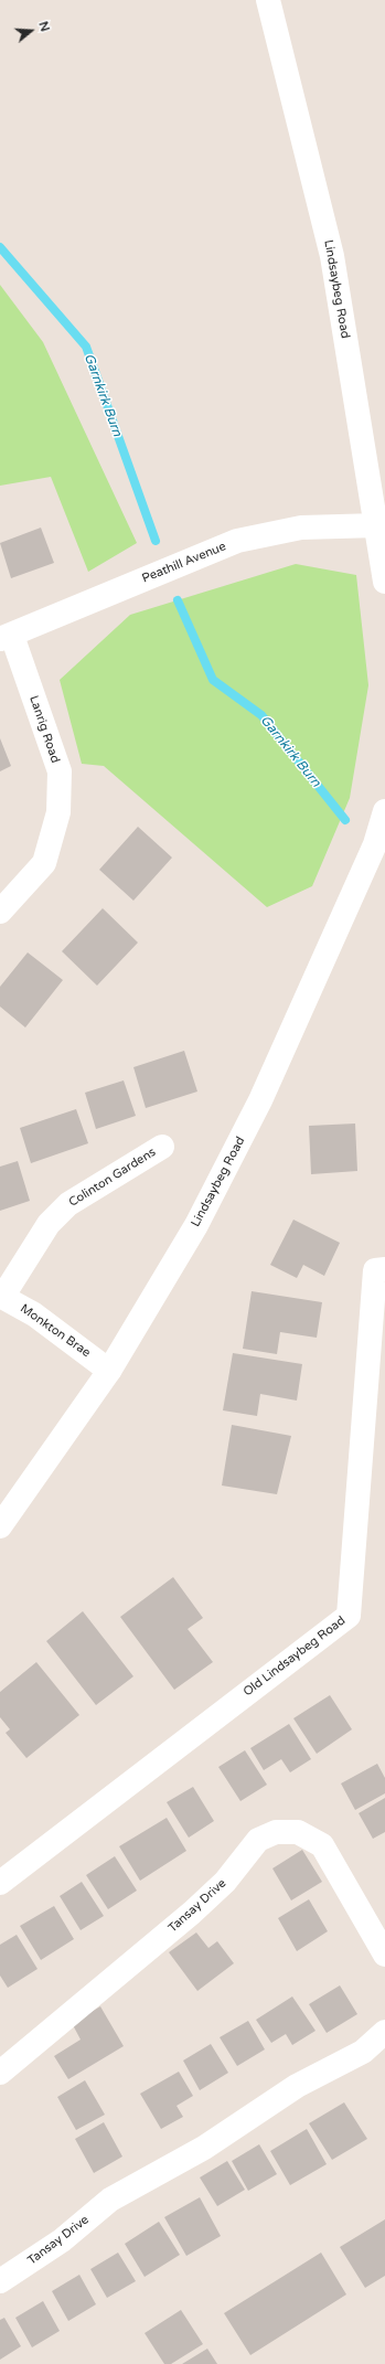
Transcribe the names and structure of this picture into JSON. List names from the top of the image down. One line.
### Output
{"streets":{"street":["Lindsaybeg Road","Peathill Avenue","Lanrig Road","Colinton Gardens","Monkton Brae","Old Lindsaybeg Road","Tansay Drive"]},"crossings":[["Lindsaybeg Road","Peathill Avenue"],["Lindsaybeg Road","Monkton Brae"],["Peathill Avenue","Lanrig Road"],["Colinton Gardens","Monkton Brae"]],"water":["Garnkirk Burn"],"north":"right"}
